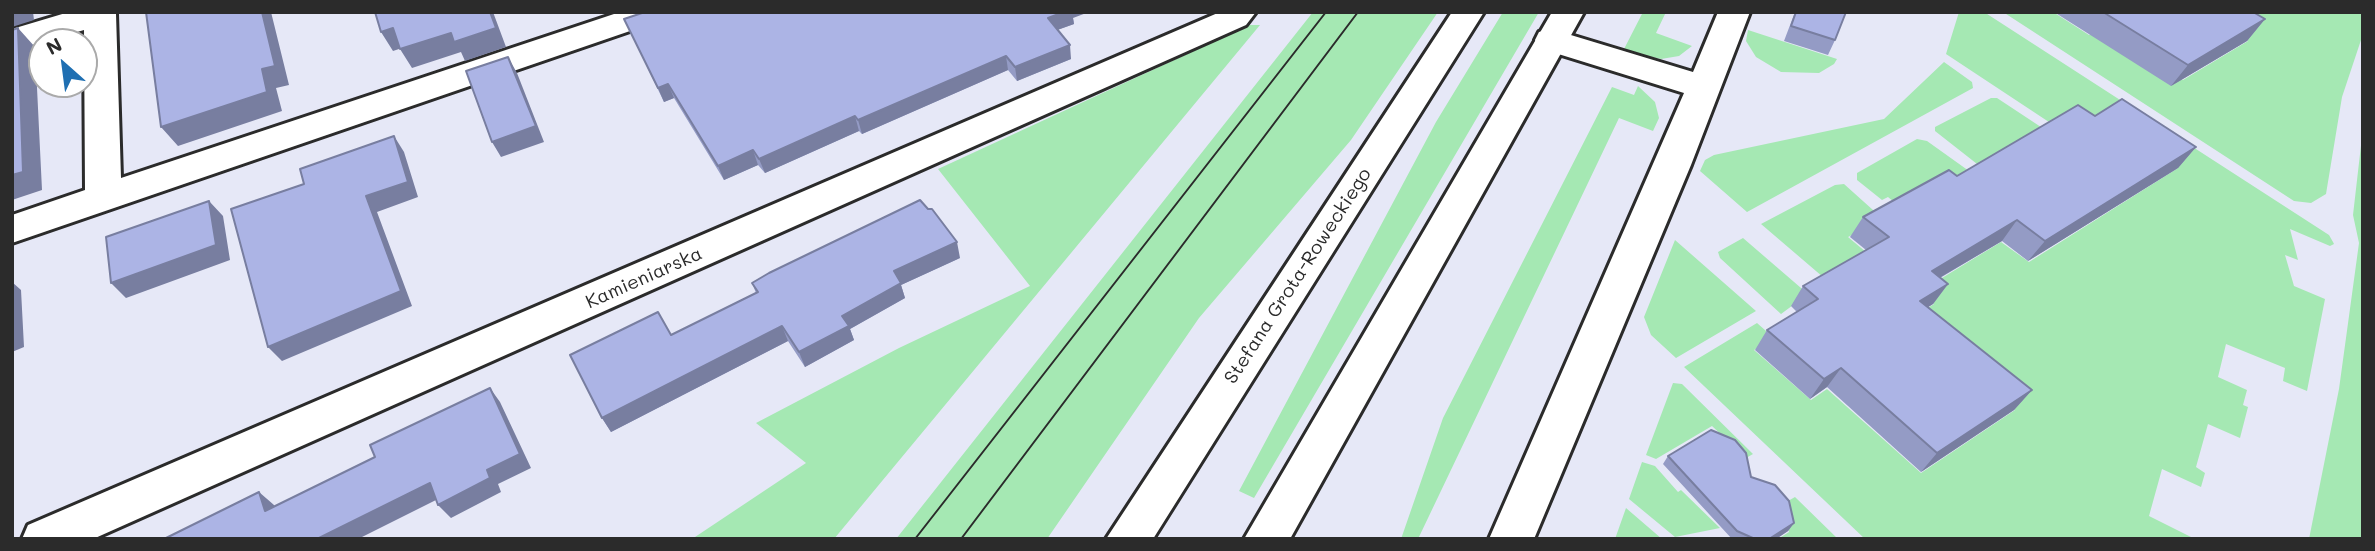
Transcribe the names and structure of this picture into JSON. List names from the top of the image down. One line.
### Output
{"streets":{"street":["Stefana Grota-Roweckiego","Kamieniarska"]},"north":"top left"}
